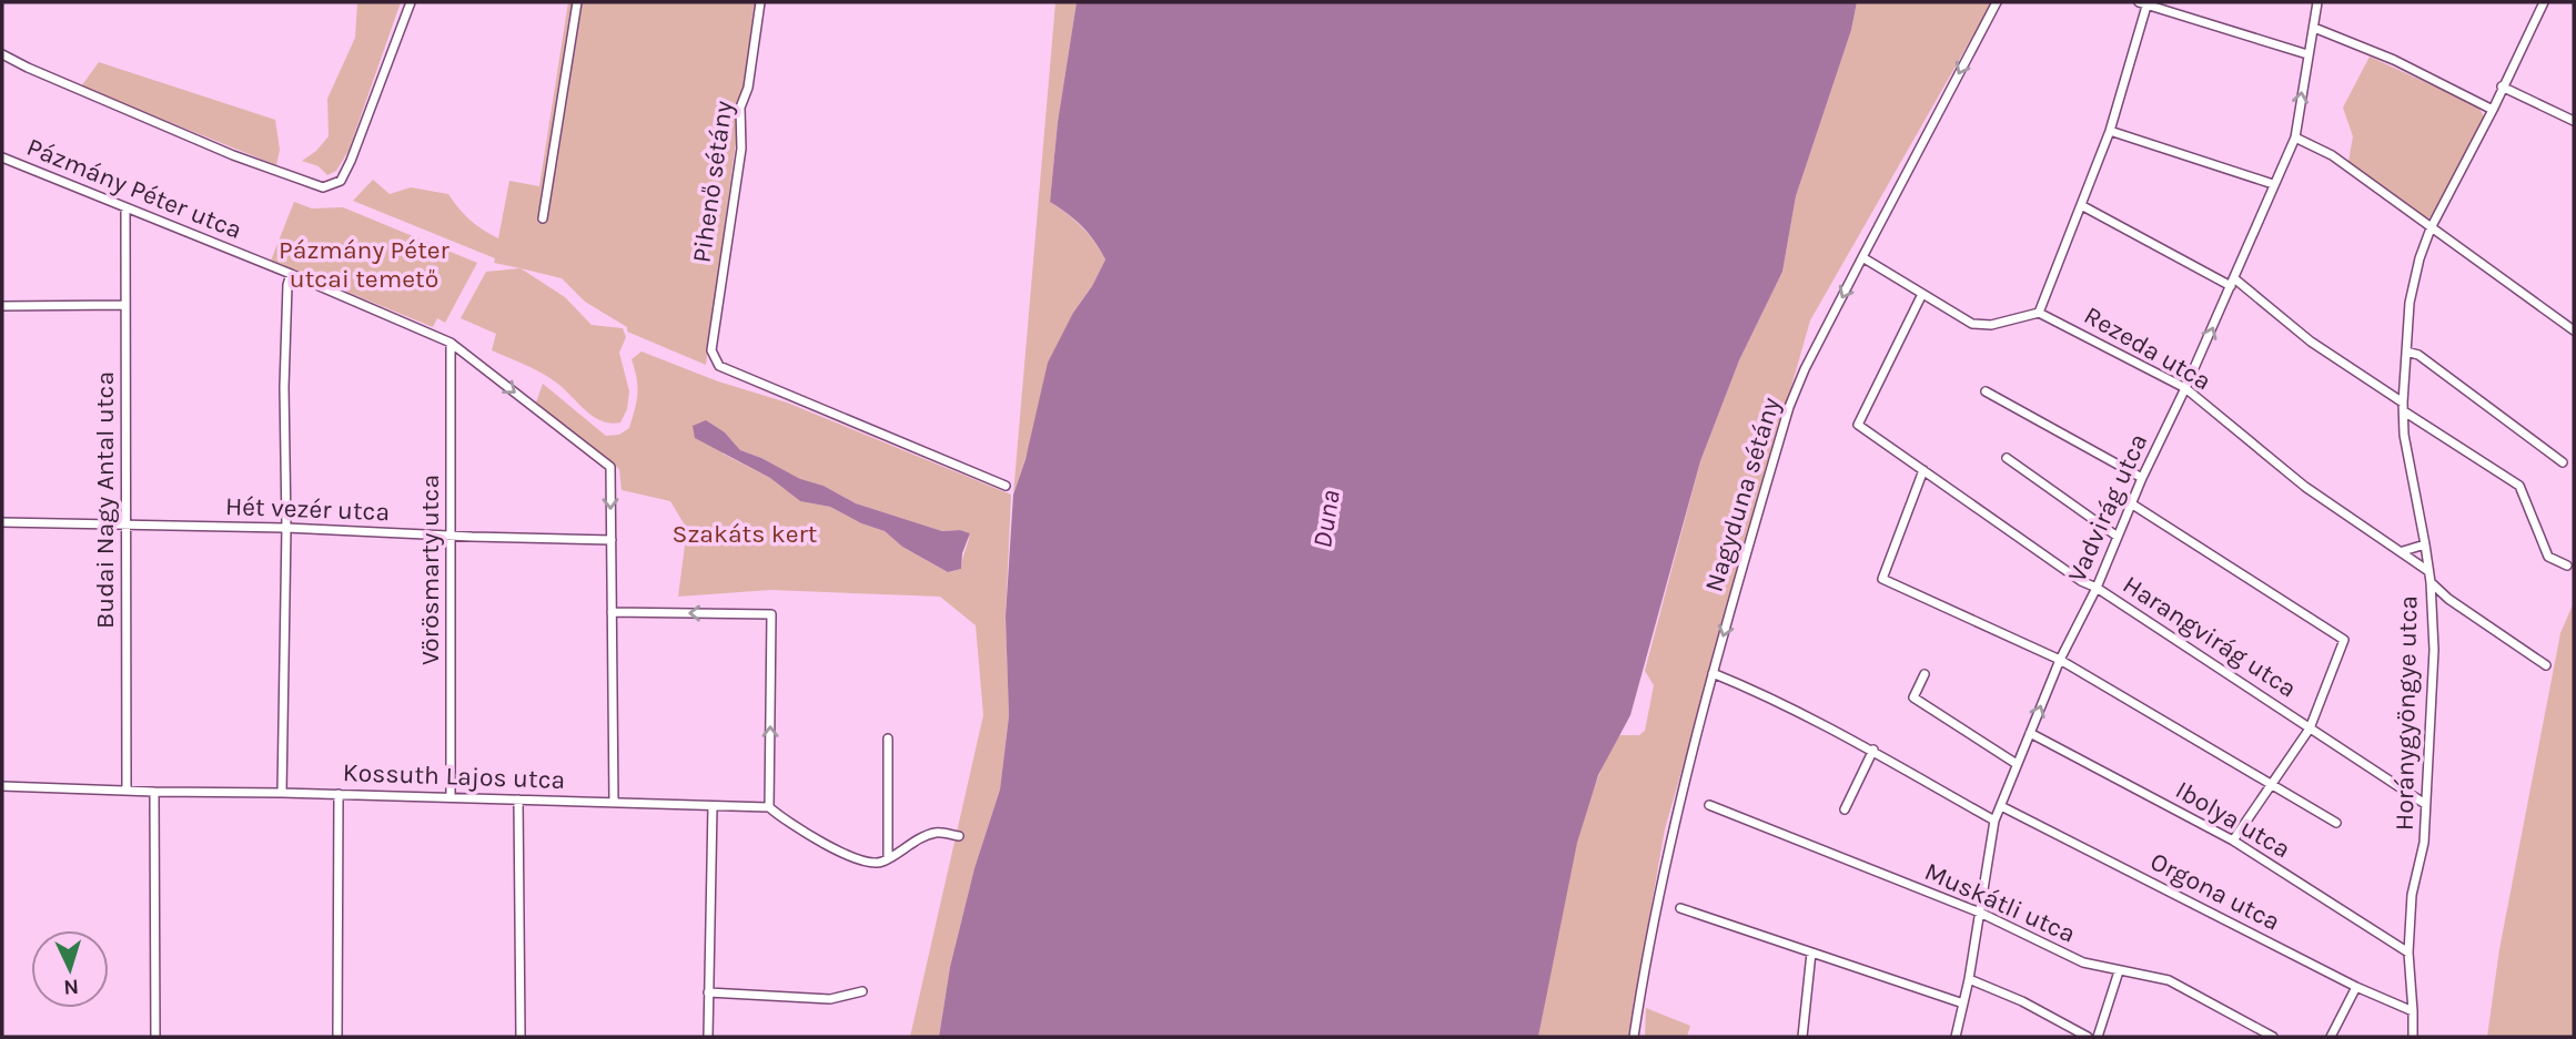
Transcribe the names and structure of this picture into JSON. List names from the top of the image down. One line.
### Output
{"streets":{"street":["Pihenő sétány","Pázmány Péter utca","Rezeda utca","Nagyduna sétány","Budai Nagy Antal utca","Vadvirág utca","Hét vezér utca","Vörösmarty utca","Harangvirág utca","Horánygyöngye utca","Kossuth Lajos utca","Ibolya utca","Orgona utca","Muskátli utca"]},"crossings":[["Pázmány Péter utca","Budai Nagy Antal utca"],["Pázmány Péter utca","Hét vezér utca"],["Pázmány Péter utca","Vörösmarty utca"],["Rezeda utca","Vadvirág utca"],["Rezeda utca","Horánygyöngye utca"],["Budai Nagy Antal utca","Hét vezér utca"],["Budai Nagy Antal utca","Kossuth Lajos utca"],["Vadvirág utca","Harangvirág utca"],["Vadvirág utca","Ibolya utca"],["Vadvirág utca","Orgona utca"],["Vadvirág utca","Muskátli utca"],["Hét vezér utca","Vörösmarty utca"],["Vörösmarty utca","Kossuth Lajos utca"],["Harangvirág utca","Horánygyöngye utca"],["Horánygyöngye utca","Ibolya utca"],["Horánygyöngye utca","Orgona utca"]],"one_way":["Nagyduna sétány"],"water":["Duna"],"parks":["Pázmány Péter utcai temető","Szakáts kert"],"north":"bottom"}
